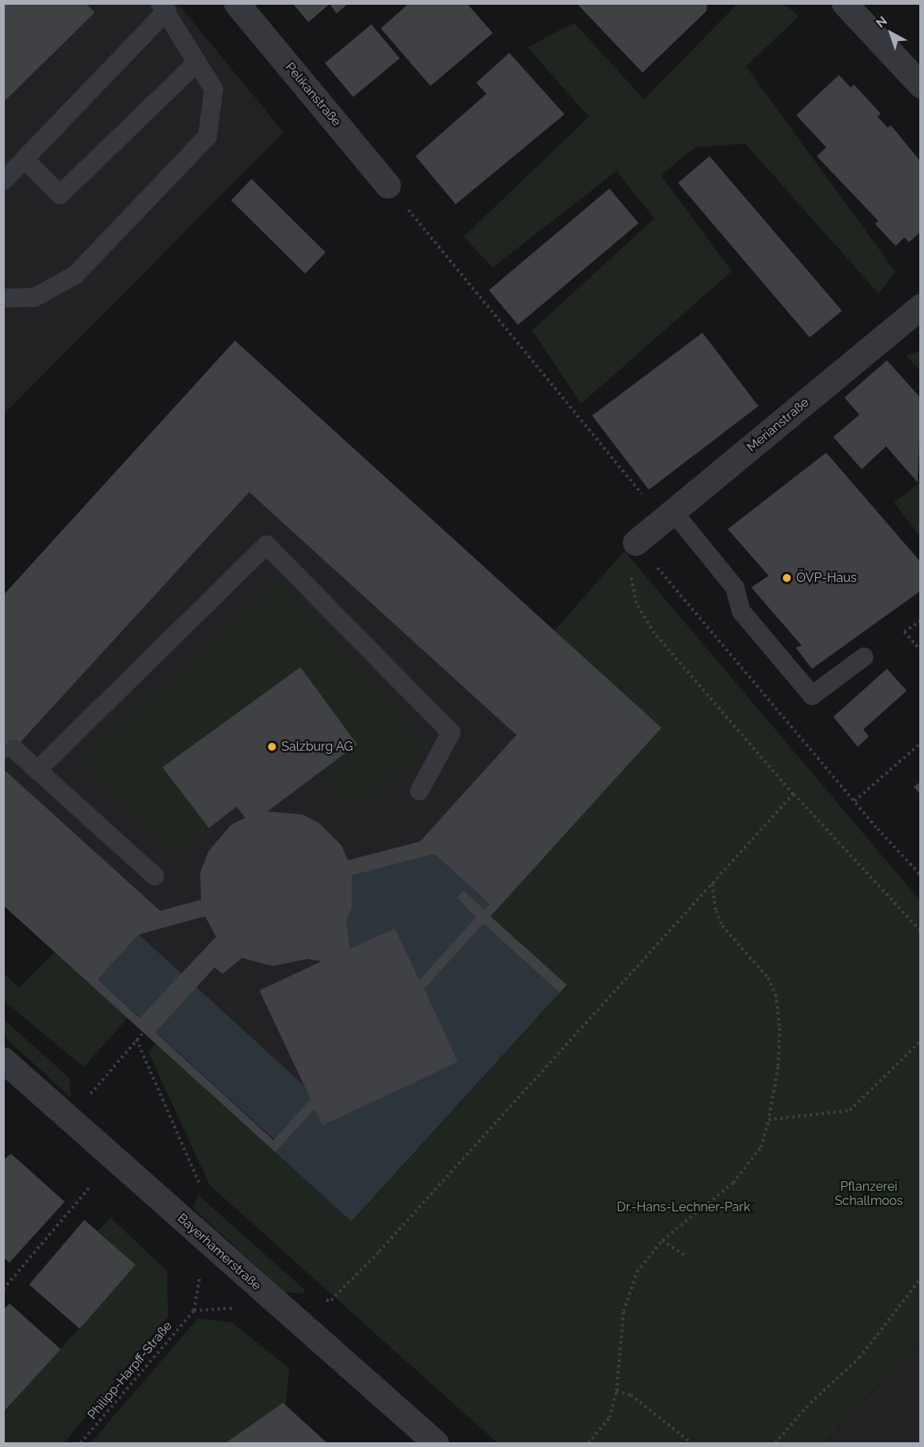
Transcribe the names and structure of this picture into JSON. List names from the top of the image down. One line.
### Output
{"streets":{"street":["Pelikanstraße","Merianstraße","Bayerhamerstraße"],"path":["Philipp-Harpff-Straße"]},"parks":["Pflanzerei Schallmoos","Dr.-Hans-Lechner-Park"],"places":["ÖVP-Haus","Salzburg AG"],"north":"top left"}
